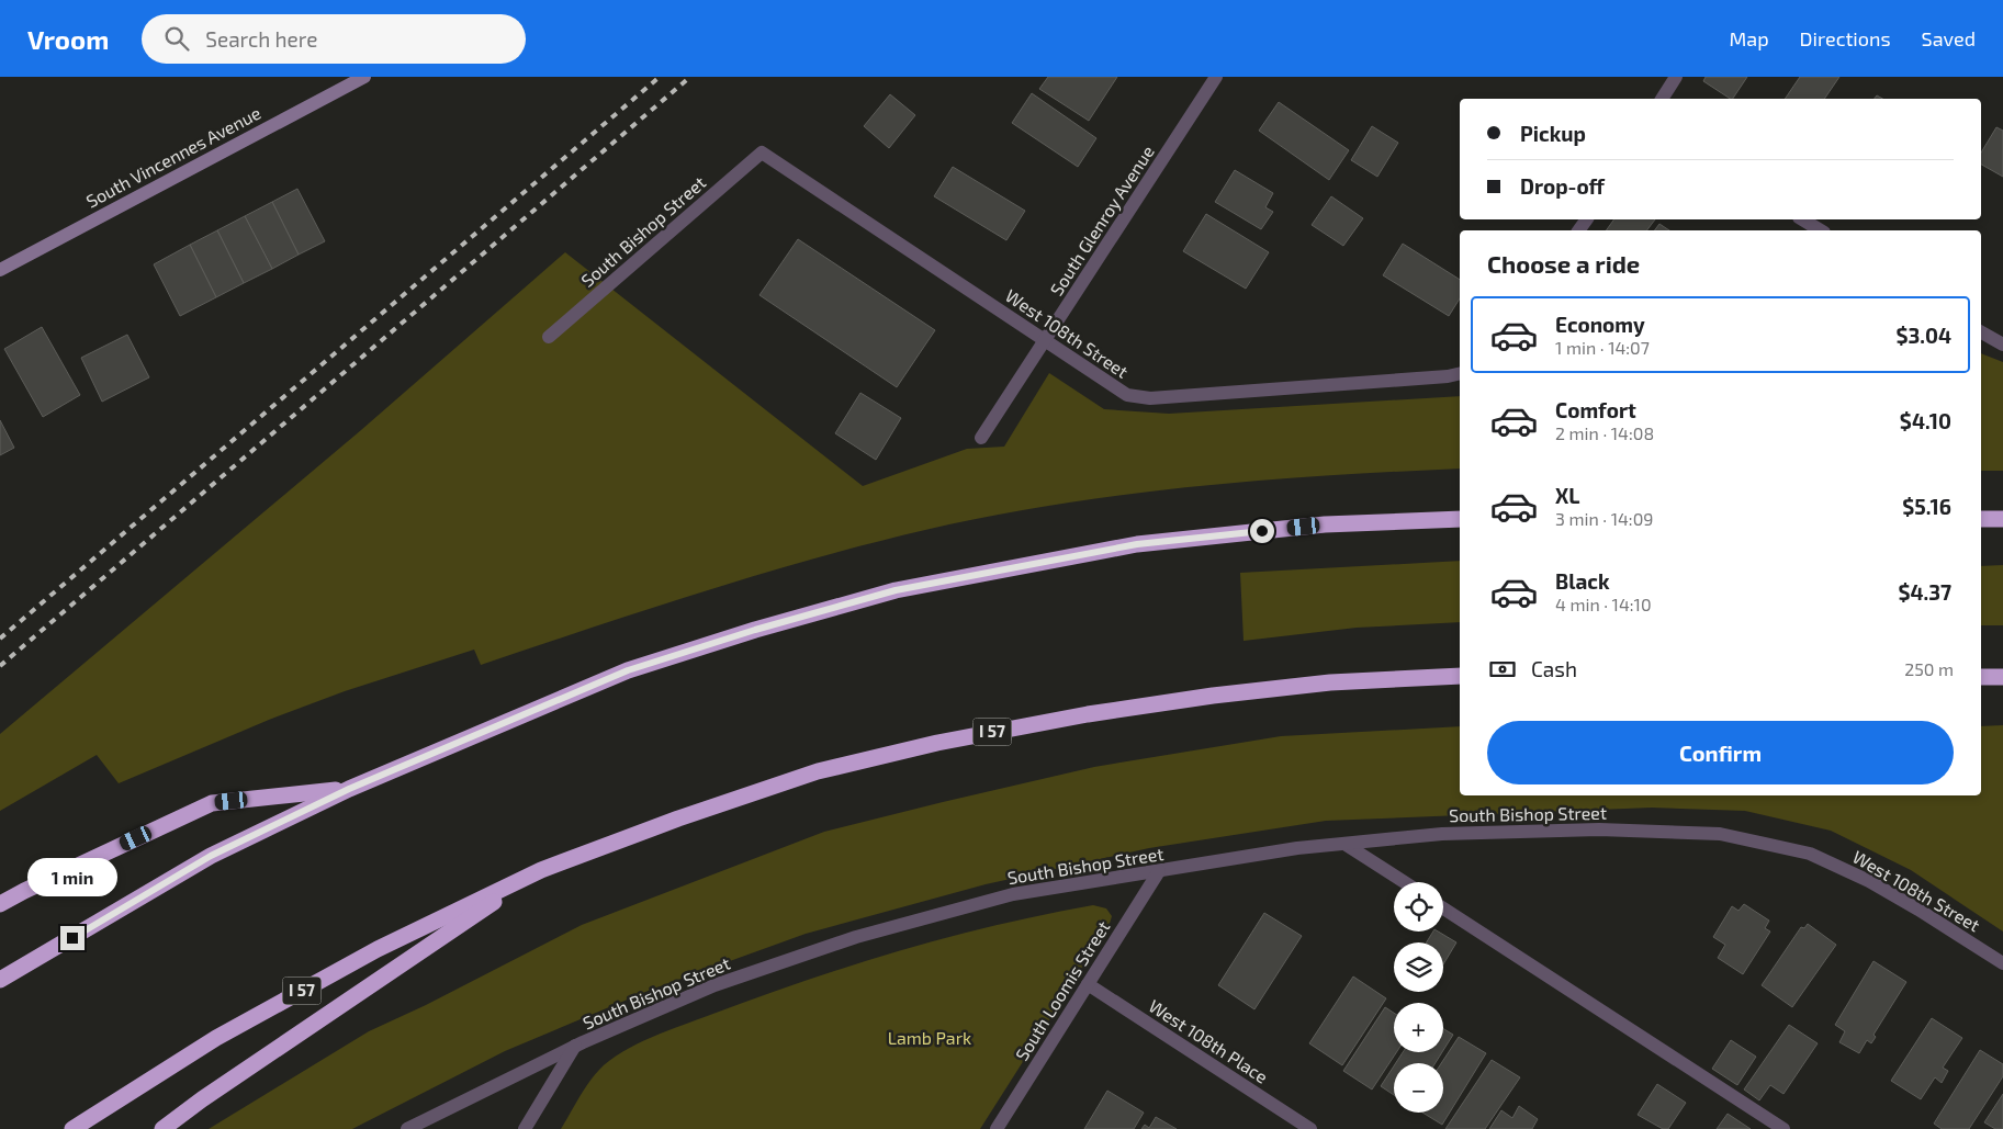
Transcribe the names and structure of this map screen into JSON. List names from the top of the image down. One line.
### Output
{"streets":{"highway":["I 57"],"main road":["South Vincennes Avenue"],"street":["South Glenroy Avenue","South Bishop Street","West 108th Street","South Loomis Street","West 108th Place"]},"crossings":[["South Glenroy Avenue","West 108th Street"],["South Bishop Street","West 108th Street"],["South Bishop Street","South Loomis Street"],["South Loomis Street","West 108th Place"]],"parks":["Lamb Park"],"page":{"header":"Vroom","search":"Search here","nav":["Map","Directions","Saved"],"banner":["Pickup","Drop-off"],"heading":"Choose a ride","list":[{"name":"Economy","note":"1 min · 14:07","value":"$3.04"},{"name":"Comfort","note":"2 min · 14:08","value":"$4.10"},{"name":"XL","note":"3 min · 14:09","value":"$5.16"},{"name":"Black","note":"4 min · 14:10","value":"$4.37"}],"pay":["Cash","250 m"],"buttons":"Confirm","bubble":"1 min","map_buttons":["+","−"]}}
